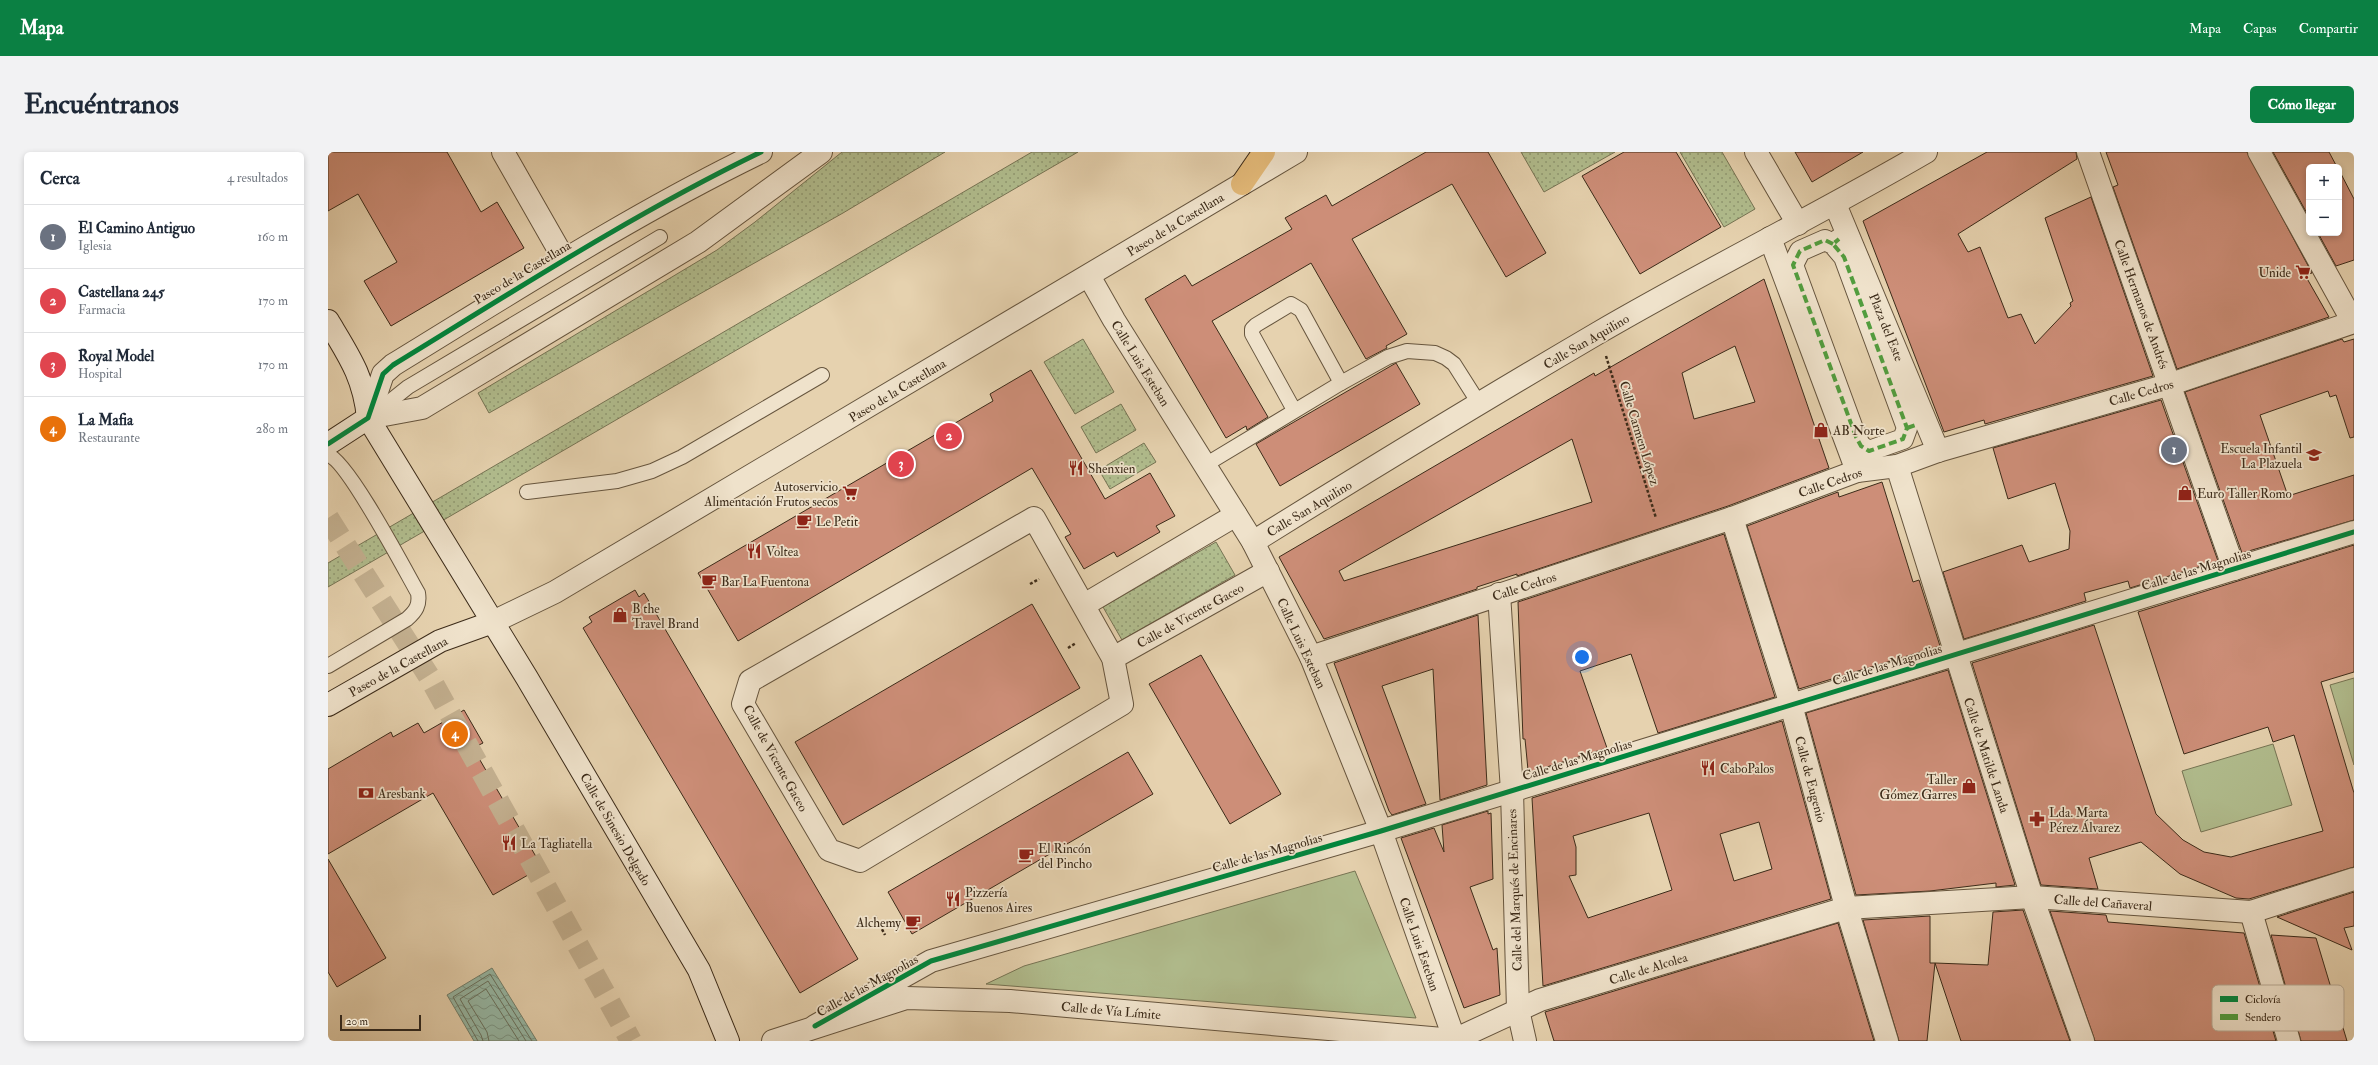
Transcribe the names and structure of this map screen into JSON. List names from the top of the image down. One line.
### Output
{"streets":{"street":["Paseo de la Castellana","Calle Hermanos de Andrés","Plaza del Este","Calle San Aquilino","Calle Luis Esteban","Calle Cedros","Calle de las Magnolias","Calle de Vicente Gaceo","Calle de Matilde Landa","Calle de Eugenio","Calle de Sinesio Delgado","Calle del Marqués de Encinares","Calle del Cañaveral","Calle de Alcolea","Calle de Vía Límite"],"path":["Calle Carmen López"]},"crossings":[["Paseo de la Castellana","Calle Luis Esteban"],["Paseo de la Castellana","Calle de Sinesio Delgado"],["Calle Hermanos de Andrés","Calle Cedros"],["Calle Hermanos de Andrés","Calle de las Magnolias"],["Plaza del Este","Calle San Aquilino"],["Plaza del Este","Calle Cedros"],["Calle San Aquilino","Calle Luis Esteban"],["Calle San Aquilino","Calle Carmen López"],["Calle Luis Esteban","Calle Cedros"],["Calle Luis Esteban","Calle de las Magnolias"],["Calle Luis Esteban","Calle de Vicente Gaceo"],["Calle Luis Esteban","Calle de Alcolea"],["Calle Luis Esteban","Calle de Vía Límite"],["Calle Cedros","Calle Carmen López"],["Calle Cedros","Calle de Matilde Landa"],["Calle Cedros","Calle de Eugenio"],["Calle Cedros","Calle del Marqués de Encinares"],["Calle de las Magnolias","Calle de Matilde Landa"],["Calle de las Magnolias","Calle de Eugenio"],["Calle de las Magnolias","Calle del Marqués de Encinares"],["Calle de las Magnolias","Calle de Vía Límite"],["Calle de Matilde Landa","Calle del Cañaveral"],["Calle de Eugenio","Calle del Cañaveral"],["Calle de Eugenio","Calle de Alcolea"],["Calle del Marqués de Encinares","Calle de Alcolea"],["Calle del Cañaveral","Calle de Alcolea"],["Calle de Alcolea","Calle de Vía Límite"]],"places":{"supermarket":["Unide","Autoservicio Alimentación Frutos secos"],"shop":["AB Norte","Euro Taller Romo","B the Travel Brand","Taller Gómez Garres"],"school or university":["Escuela Infantil La Plazuela"],"restaurant":["Shenxien","Voltea","CaboPalos","La Tagliatella","Pizzería Buenos Aires"],"cafe":["Le Petit","Bar La Fuentona","El Rincón del Pincho","Alchemy"],"bank":["Aresbank"],"pharmacy":["Lda. Marta Pérez Álvarez"]},"legend":["Ciclovía","Sendero"],"scale_bar":"20 m","page":{"header":"Mapa","nav":["Mapa","Capas","Compartir"],"buttons":"Cómo llegar","title":"Encuéntranos","heading":["Cerca","4 resultados"],"map_buttons":["+","−"],"list":[{"mark":"1","name":"El Camino Antiguo","note":"Iglesia","value":"160 m"},{"mark":"2","name":"Castellana 245","note":"Farmacia","value":"170 m"},{"mark":"3","name":"Royal Model","note":"Hospital","value":"170 m"},{"mark":"4","name":"La Mafia","note":"Restaurante","value":"280 m"}],"pins":["2","1","3","4"],"scale":"20 m"}}
